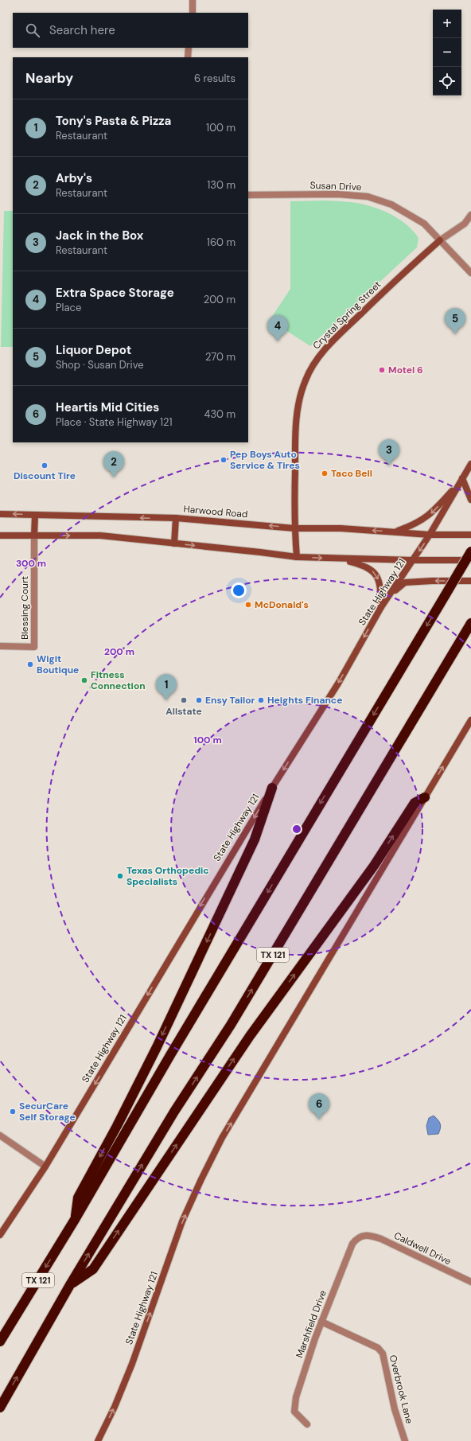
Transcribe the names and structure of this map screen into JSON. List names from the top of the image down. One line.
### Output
{"streets":{"highway":["TX 121"],"main road":["Crystal Spring Street","Harwood Road","State Highway 121"],"street":["Susan Drive","Blessing Court","Caldwell Drive","Marshfield Drive","Overbrook Lane"]},"crossings":[["Susan Drive","Crystal Spring Street"],["Crystal Spring Street","Harwood Road"],["Harwood Road","State Highway 121"],["Caldwell Drive","Marshfield Drive"],["Marshfield Drive","Overbrook Lane"]],"places":["Motel 6","Pep Boys Auto Service & Tires","Discount Tire","Taco Bell","McDonald's","Wigit Boutique","Fitness Connection","Allstate","Ensy Tailor","Heights Finance","Texas Orthopedic Specialists","SecurCare Self Storage"],"page":{"map_buttons":["+","−"],"search":"Search here","heading":["Nearby","6 results"],"list":[{"mark":"1","name":"Tony's Pasta & Pizza","note":"Restaurant","value":"100 m"},{"mark":"2","name":"Arby's","note":"Restaurant","value":"130 m"},{"mark":"3","name":"Jack in the Box","note":"Restaurant","value":"160 m"},{"mark":"4","name":"Extra Space Storage","note":"Place","value":"200 m"},{"mark":"5","name":"Liquor Depot","note":"Shop · Susan Drive","value":"270 m"},{"mark":"6","name":"Heartis Mid Cities","note":"Place · State Highway 121","value":"430 m"}],"pins":["5","4","3","2","1","6"]},"rings":["300 m","200 m","100 m"]}
